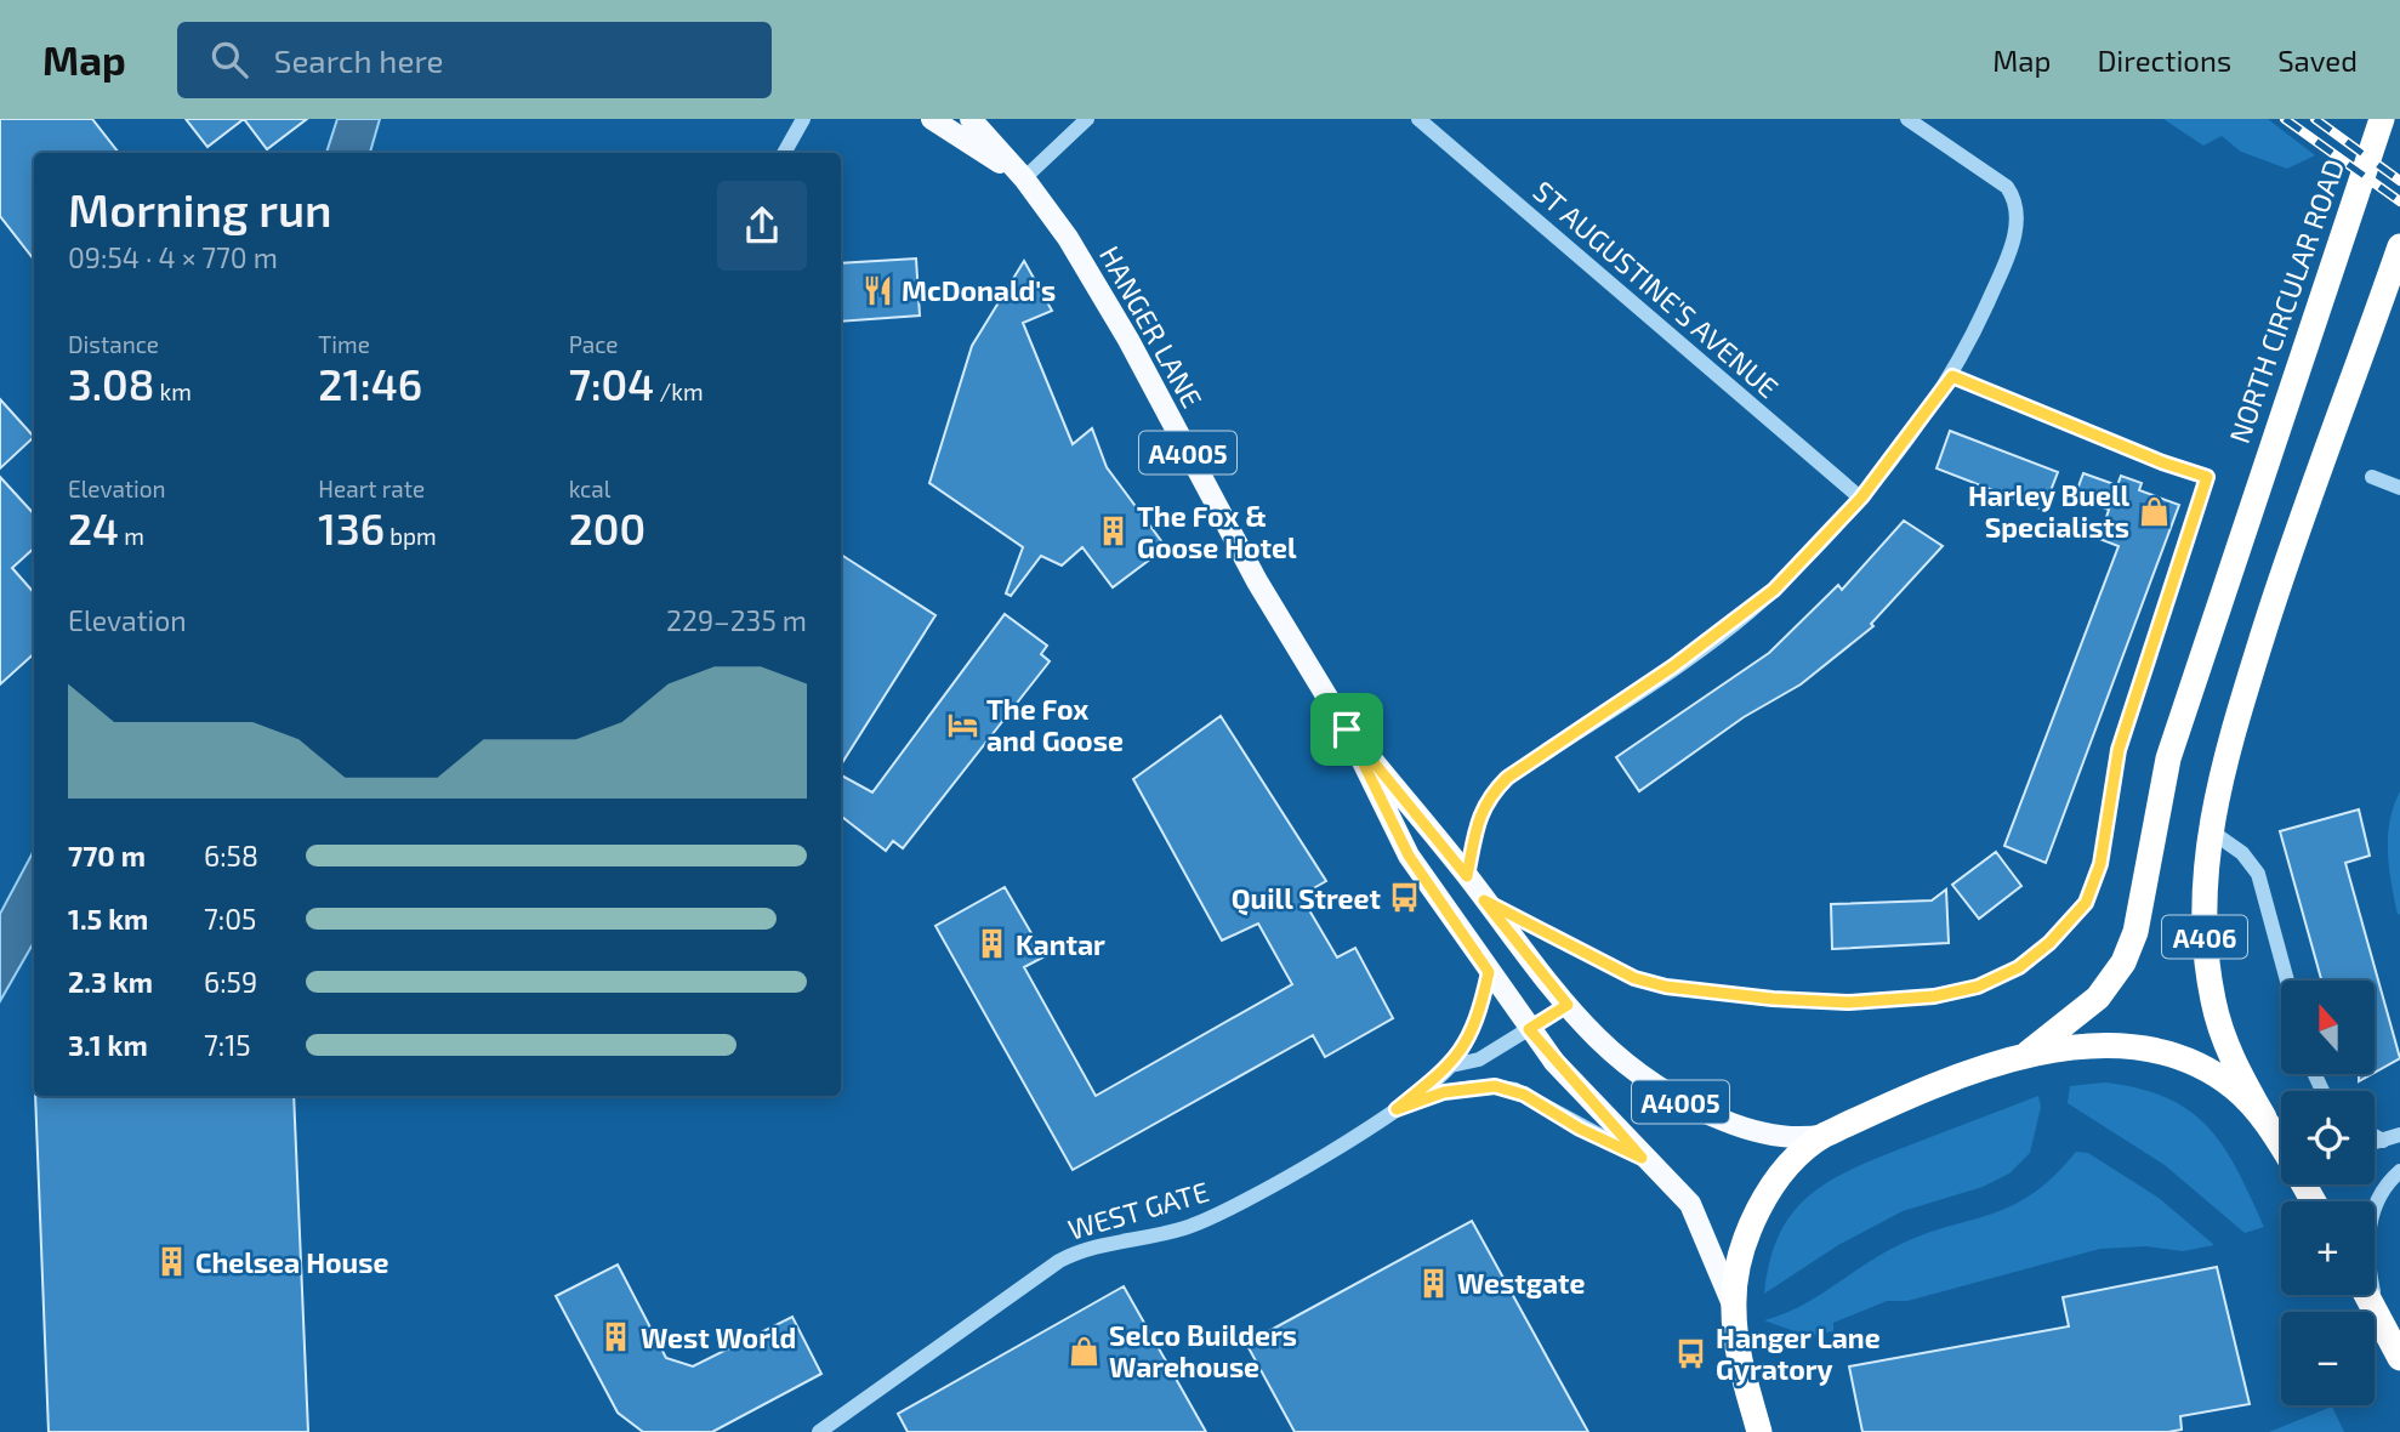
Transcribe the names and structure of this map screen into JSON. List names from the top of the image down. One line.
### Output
{"streets":{"highway":["NORTH CIRCULAR ROAD","A406"],"main road":["HANGER LANE","A4005"],"street":["ST AUGUSTINE'S AVENUE","WEST GATE"]},"crossings":[["NORTH CIRCULAR ROAD","A406"],["HANGER LANE","A406"],["HANGER LANE","WEST GATE"]],"places":{"restaurant":["McDonald's"],"shop":["Harley Buell Specialists","Selco Builders Warehouse"],"building":["The Fox & Goose Hotel","Kantar","Chelsea House","Westgate","West World"],"hotel":["The Fox and Goose"],"bus stop":["Quill Street","Hanger Lane Gyratory"]},"north":"top","page":{"header":"Map","search":"Search here","nav":["Map","Directions","Saved"],"heading":["Morning run","09:54 · 4 × 770 m"],"stats":[["Distance","3.08 km"],["Time","21:46"],["Pace","7:04 /km"],["Elevation","24 m"],["Heart rate","136 bpm"],["kcal","200"]],"chart":["Elevation","229–235 m"],"list":[{"name":"770 m","note":"6:58"},{"name":"1.5 km","note":"7:05"},{"name":"2.3 km","note":"6:59"},{"name":"3.1 km","note":"7:15"}],"map_buttons":["+","−"]}}
